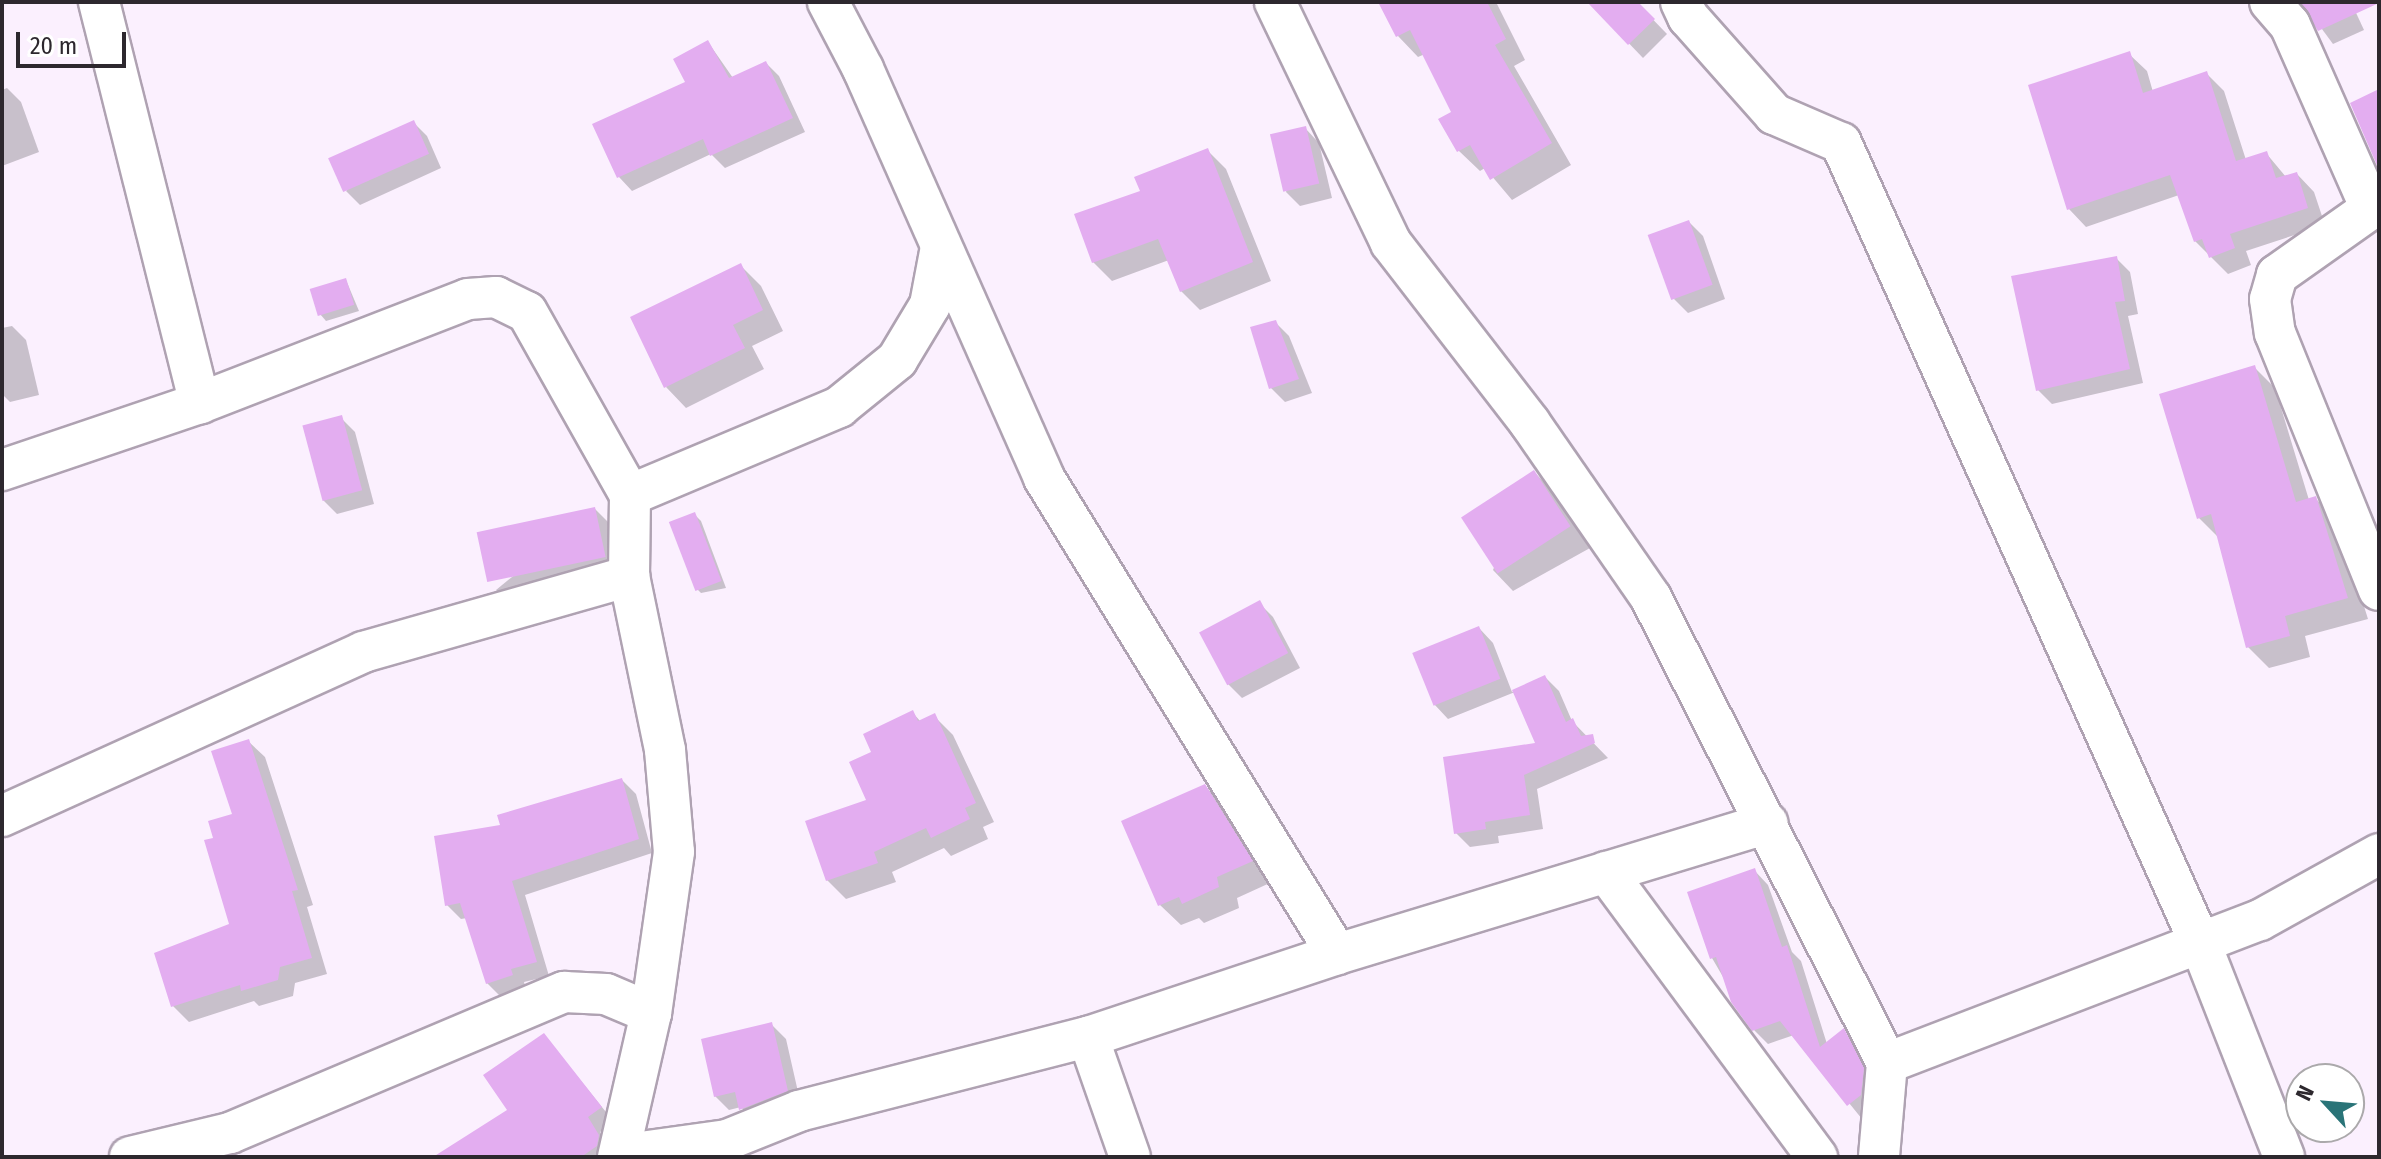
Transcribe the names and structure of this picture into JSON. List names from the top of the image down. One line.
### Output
{"scale_bar":"20 m","north":"top left"}
